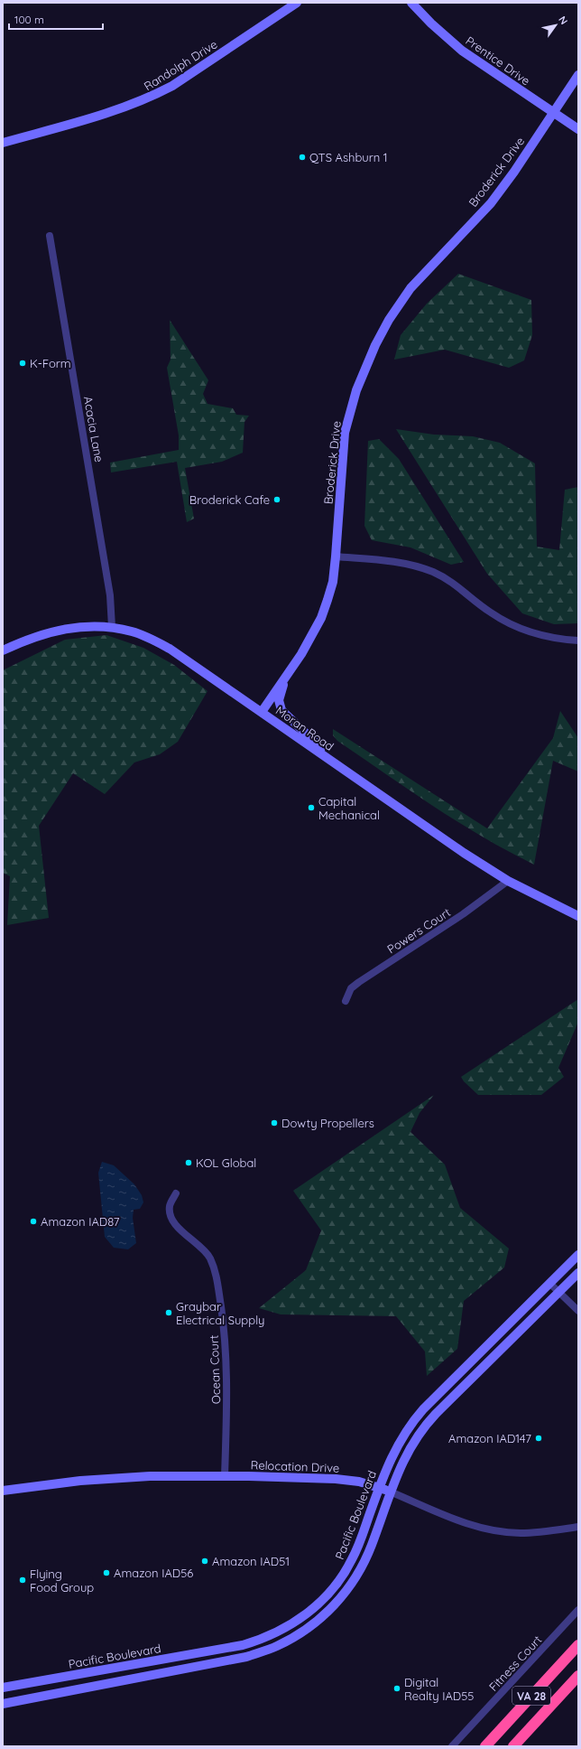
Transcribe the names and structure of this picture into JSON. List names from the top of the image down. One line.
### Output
{"streets":{"highway":["VA 28"],"street":["Prentice Drive","Randolph Drive","Broderick Drive","Acacia Lane","Moran Road","Powers Court","Ocean Court","Relocation Drive","Pacific Boulevard","Fitness Court"]},"crossings":[["Prentice Drive","Broderick Drive"],["Broderick Drive","Moran Road"],["Acacia Lane","Moran Road"],["Moran Road","Powers Court"],["Ocean Court","Relocation Drive"],["Relocation Drive","Pacific Boulevard"]],"places":["QTS Ashburn 1","K-Form","Broderick Cafe","Capital Mechanical","Dowty Propellers","KOL Global","Amazon IAD87","Graybar Electrical Supply","Amazon IAD147","Amazon IAD51","Amazon IAD56","Flying Food Group","Digital Realty IAD55"],"scale_bar":"100 m","north":"top right"}
